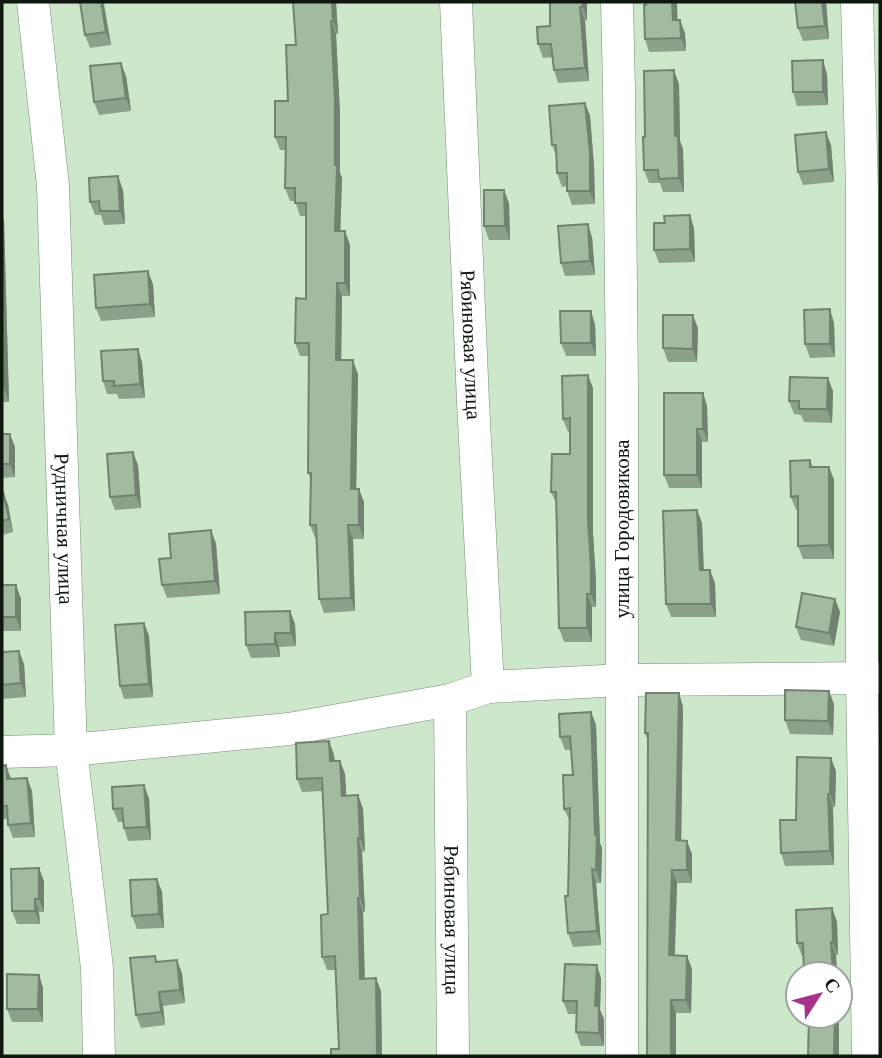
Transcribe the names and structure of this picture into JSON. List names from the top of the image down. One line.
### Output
{"streets":{"street":["Рябиновая улица","Рудничная улица","улица Городовикова"]},"north":"top right"}
